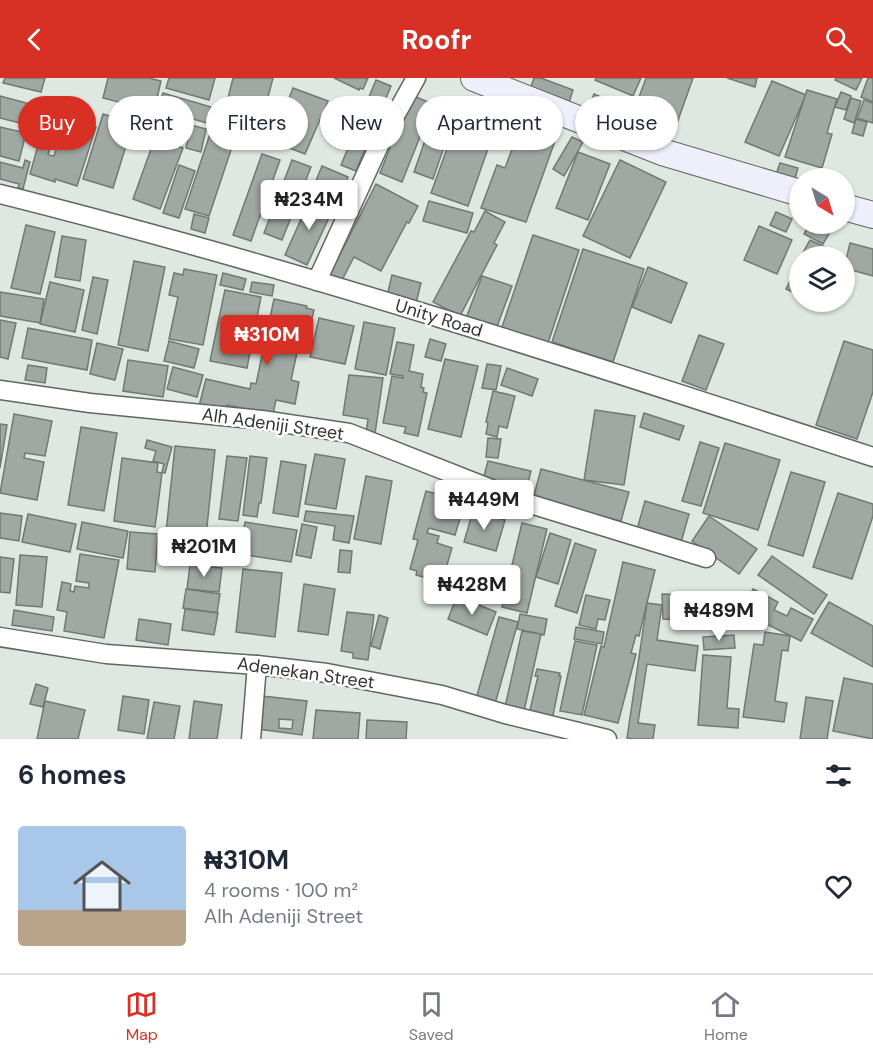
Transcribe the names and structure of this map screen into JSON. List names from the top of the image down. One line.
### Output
{"streets":{"street":["Unity Road","Alh Adeniji Street","Adenekan Street"]},"north":"bottom right","page":{"header":"Roofr","chip":["Buy","Rent","Filters","New","Apartment","House"],"price":["₦234M","₦310M","₦449M","₦201M","₦428M","₦489M"],"heading":"6 homes","list":[{"name":"₦310M","note":"4 rooms · 100 m² · Alh Adeniji Street"}],"tabs":["Map","Saved","Home"]}}
